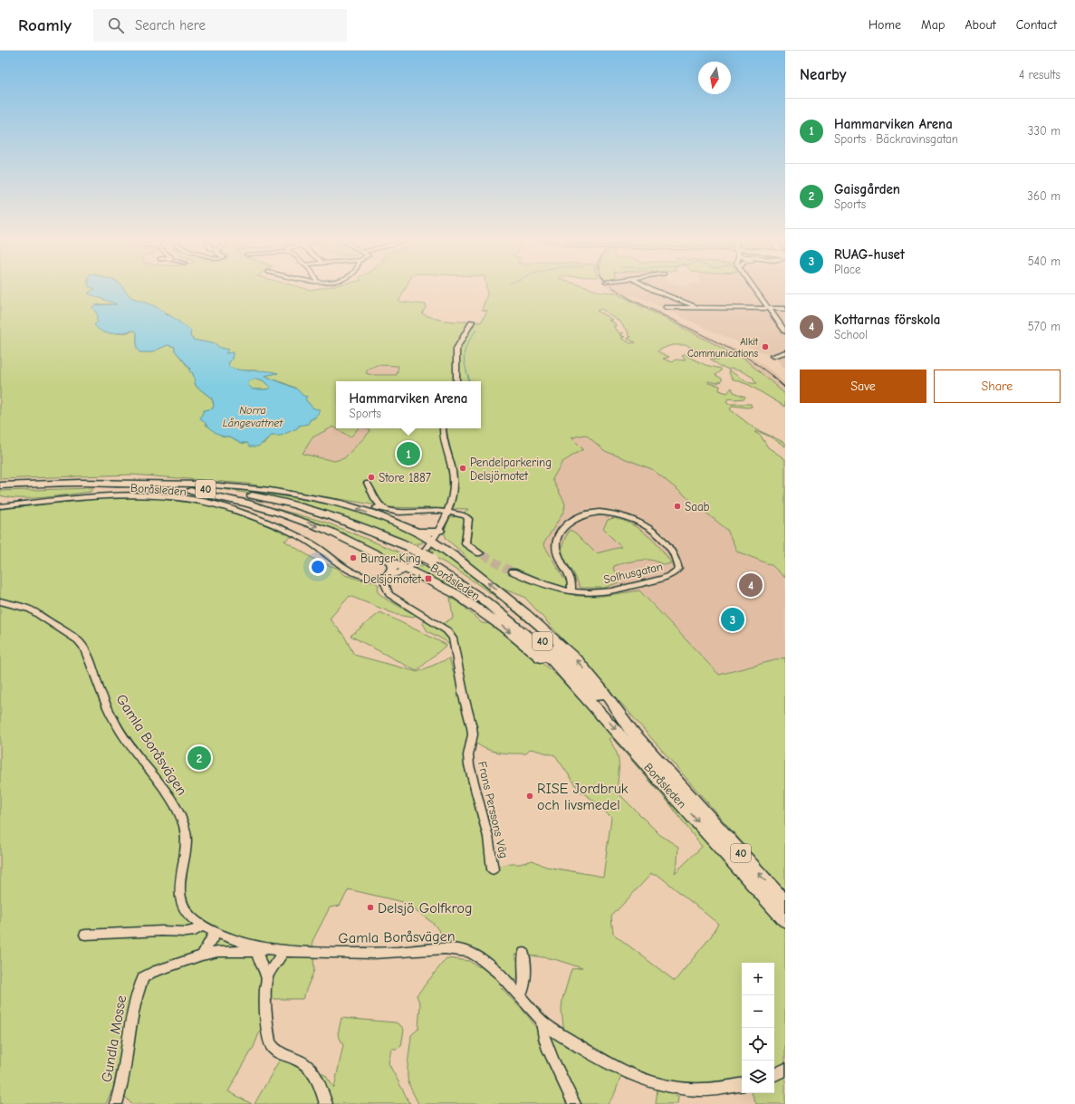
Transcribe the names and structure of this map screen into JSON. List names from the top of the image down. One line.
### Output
{"streets":{"highway":["Boråsleden","40"],"street":["Solhusgatan","Gamla Boråsvägen","Frans Perssons Väg","Gundla Mosse"]},"crossings":[["Gamla Boråsvägen","Gundla Mosse"]],"water":["Norra Långevattnet"],"places":{"other":["Alkit Communications","Pendelparkering Delsjömotet","Store 1887","Saab","Burger King","RISE Jordbruk och livsmedel","Delsjö Golfkrog"],"transit":["Delsjömotet"]},"north":"bottom","page":{"header":"Roamly","search":"Search here","nav":["Home","Map","About","Contact"],"heading":["Nearby","4 results"],"list":[{"mark":"1","name":"Hammarviken Arena","note":"Sports · Bäckravinsgatan","value":"330 m"},{"mark":"2","name":"Gaisgården","note":"Sports","value":"360 m"},{"mark":"3","name":"RUAG-huset","note":"Place","value":"540 m"},{"mark":"4","name":"Kottarnas förskola","note":"School","value":"570 m"}],"buttons":["Save","Share"],"popup":["Hammarviken Arena","Sports"],"pins":["1","4","3","2"],"map_buttons":["+","−"]}}
